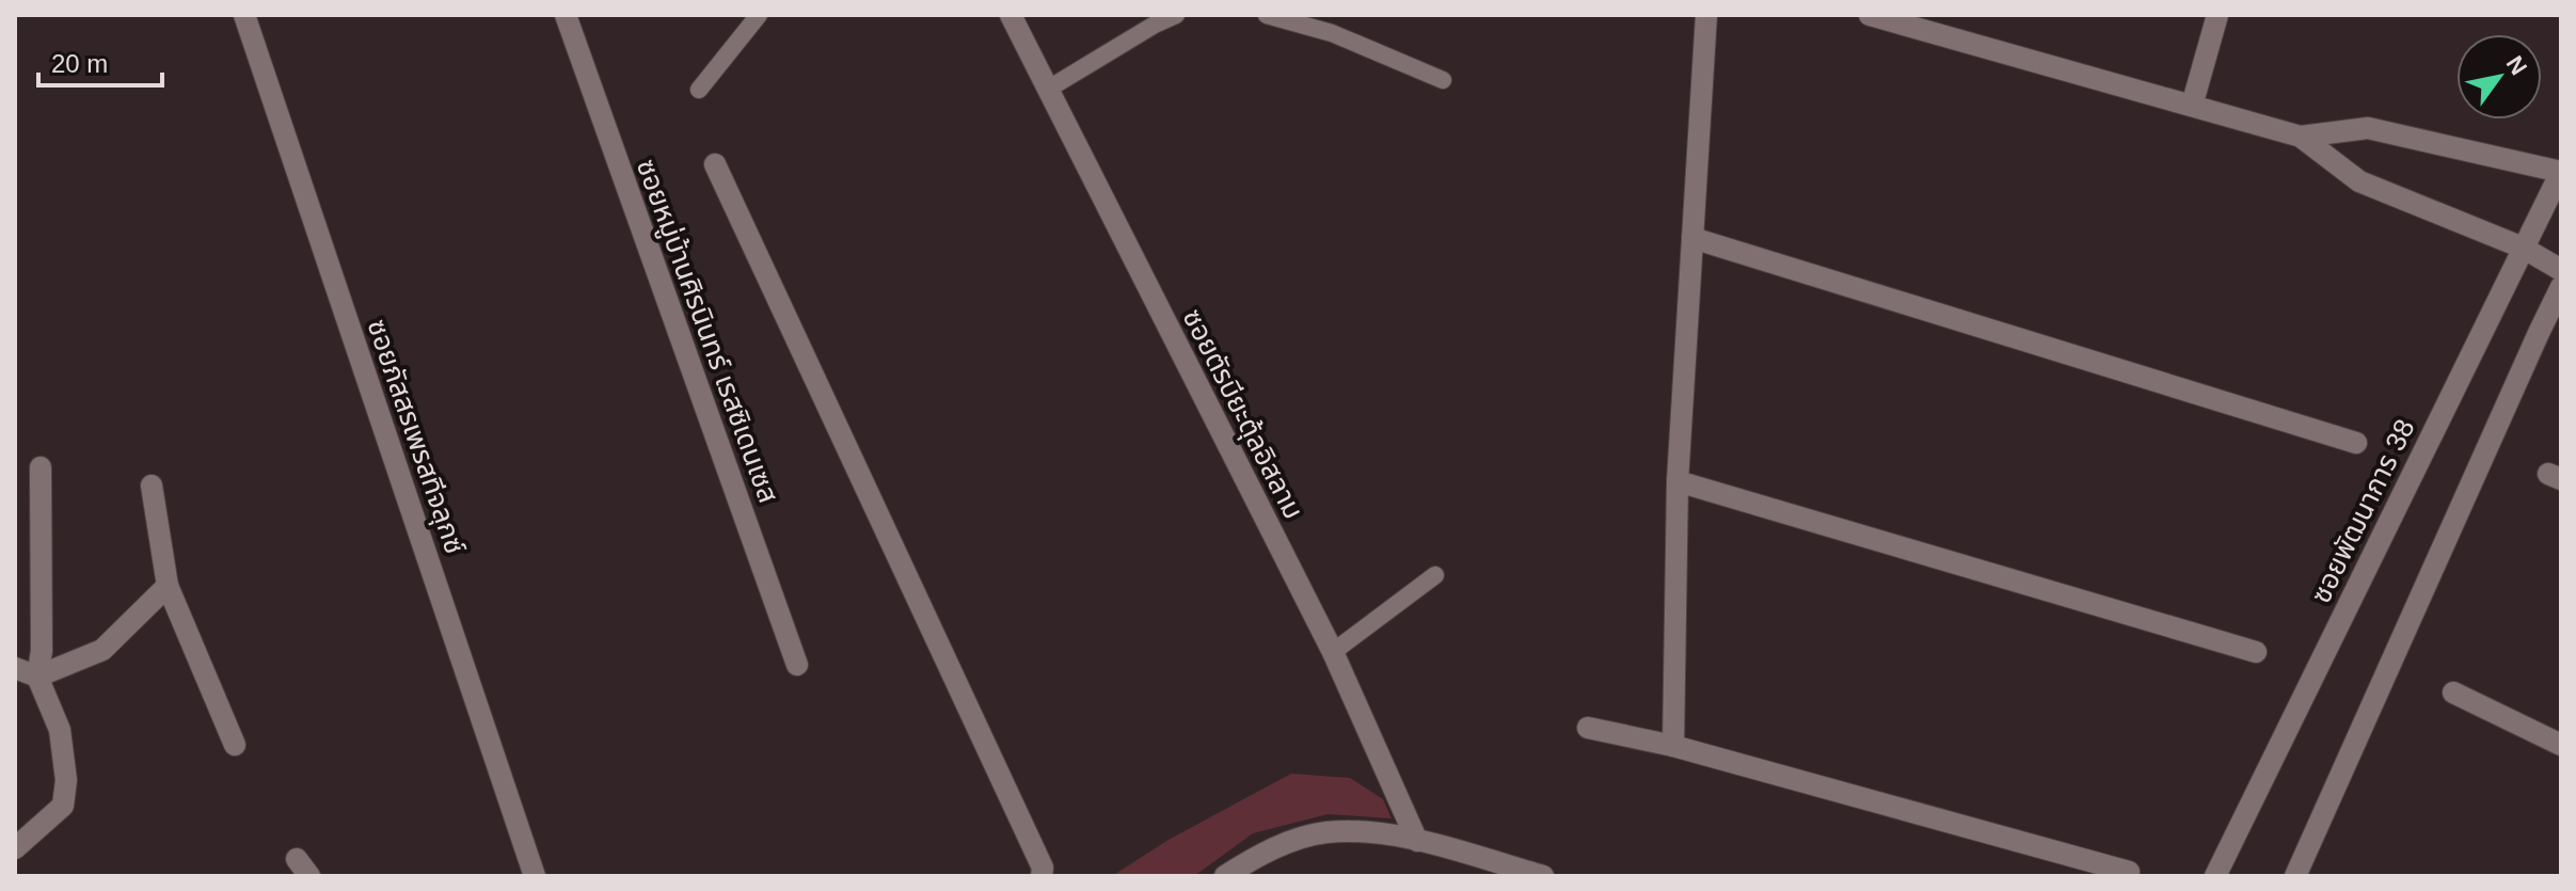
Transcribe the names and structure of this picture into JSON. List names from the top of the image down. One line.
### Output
{"streets":{"street":["ซอยหมู่บ้านศิรนินทร์ เรสซิเดนเซส","ซอยตัรบียะตุ้ลอิสลาม","ซอยภัสสรเพรสทีจลุกซ์","ซอยพัฒนาการ 38"]},"scale_bar":"20 m","north":"top right"}
